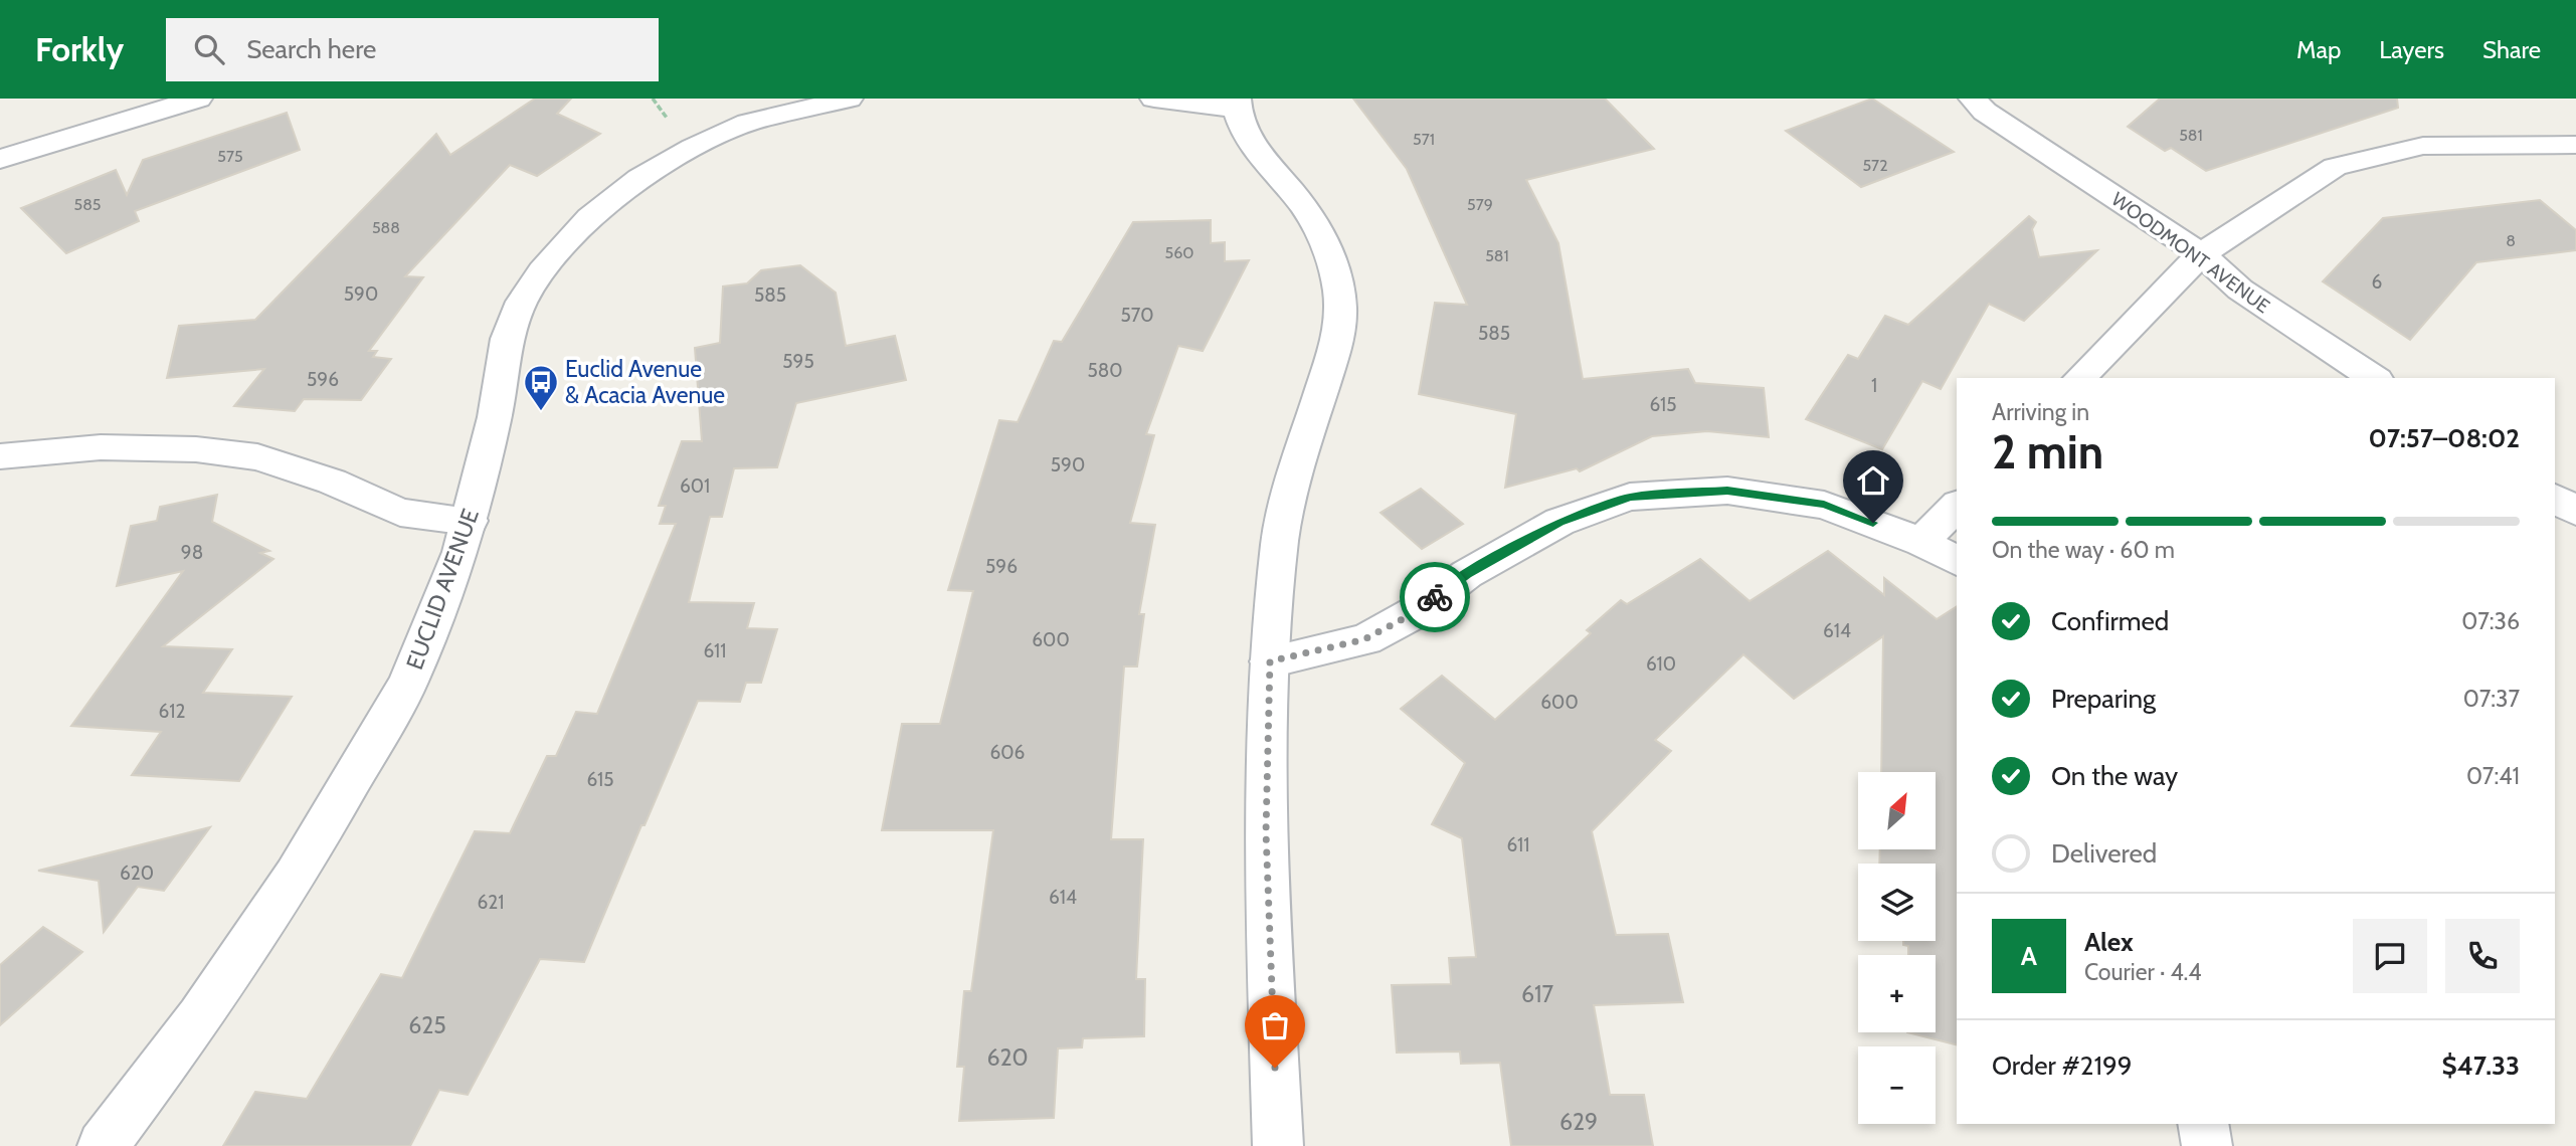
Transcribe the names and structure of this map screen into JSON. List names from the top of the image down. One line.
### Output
{"streets":{"street":["WOODMONT AVENUE","EUCLID AVENUE"]},"places":{"bus stop":["Euclid Avenue & Acacia Avenue"]},"house_numbers":["581","571","575","572","585","579","588","8","560","581","6","590","585","570","585","595","580","596","1","615","590","601","98","596","614","600","611","610","600","612","606","615","611","620","614","621","617","625","620","629"],"north":"top right","page":{"header":"Forkly","search":"Search here","nav":["Map","Layers","Share"],"heading":["2 min","Arriving in","07:57–08:02"],"panel":["Alex","Courier · 4.4","Order #2199","$47.33"],"bar":"On the way · 60 m","list":[["Confirmed","07:36"],["Preparing","07:37"],["On the way","07:41"],"Delivered"],"map_buttons":["+","−"],"round":"A"}}
